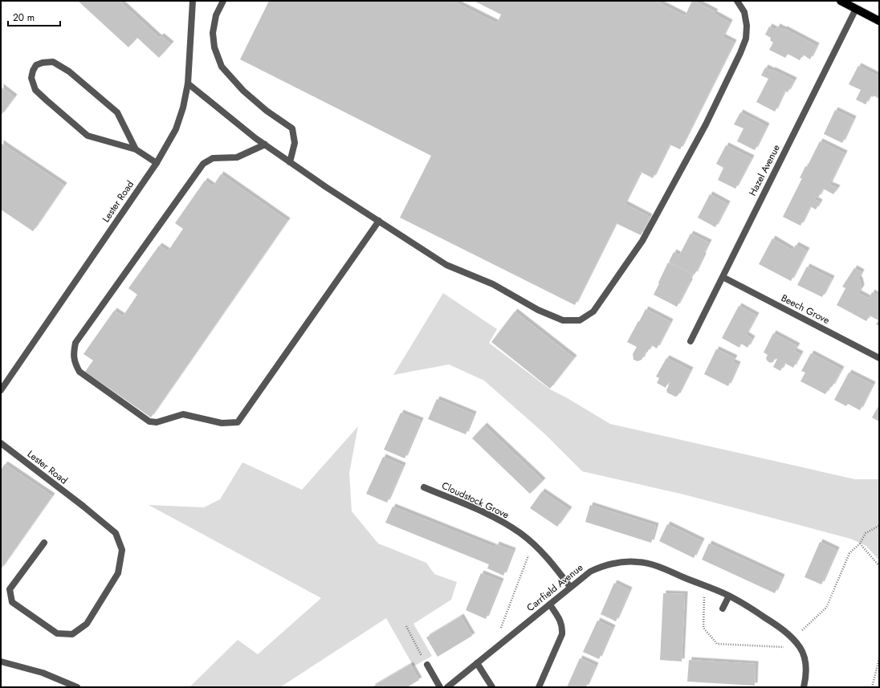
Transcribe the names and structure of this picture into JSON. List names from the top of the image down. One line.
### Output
{"streets":{"street":["Hazel Avenue","Lester Road","Beech Grove","Cloudstock Grove","Carrfield Avenue"]},"crossings":[["Hazel Avenue","Beech Grove"],["Cloudstock Grove","Carrfield Avenue"]],"scale_bar":"20 m"}
